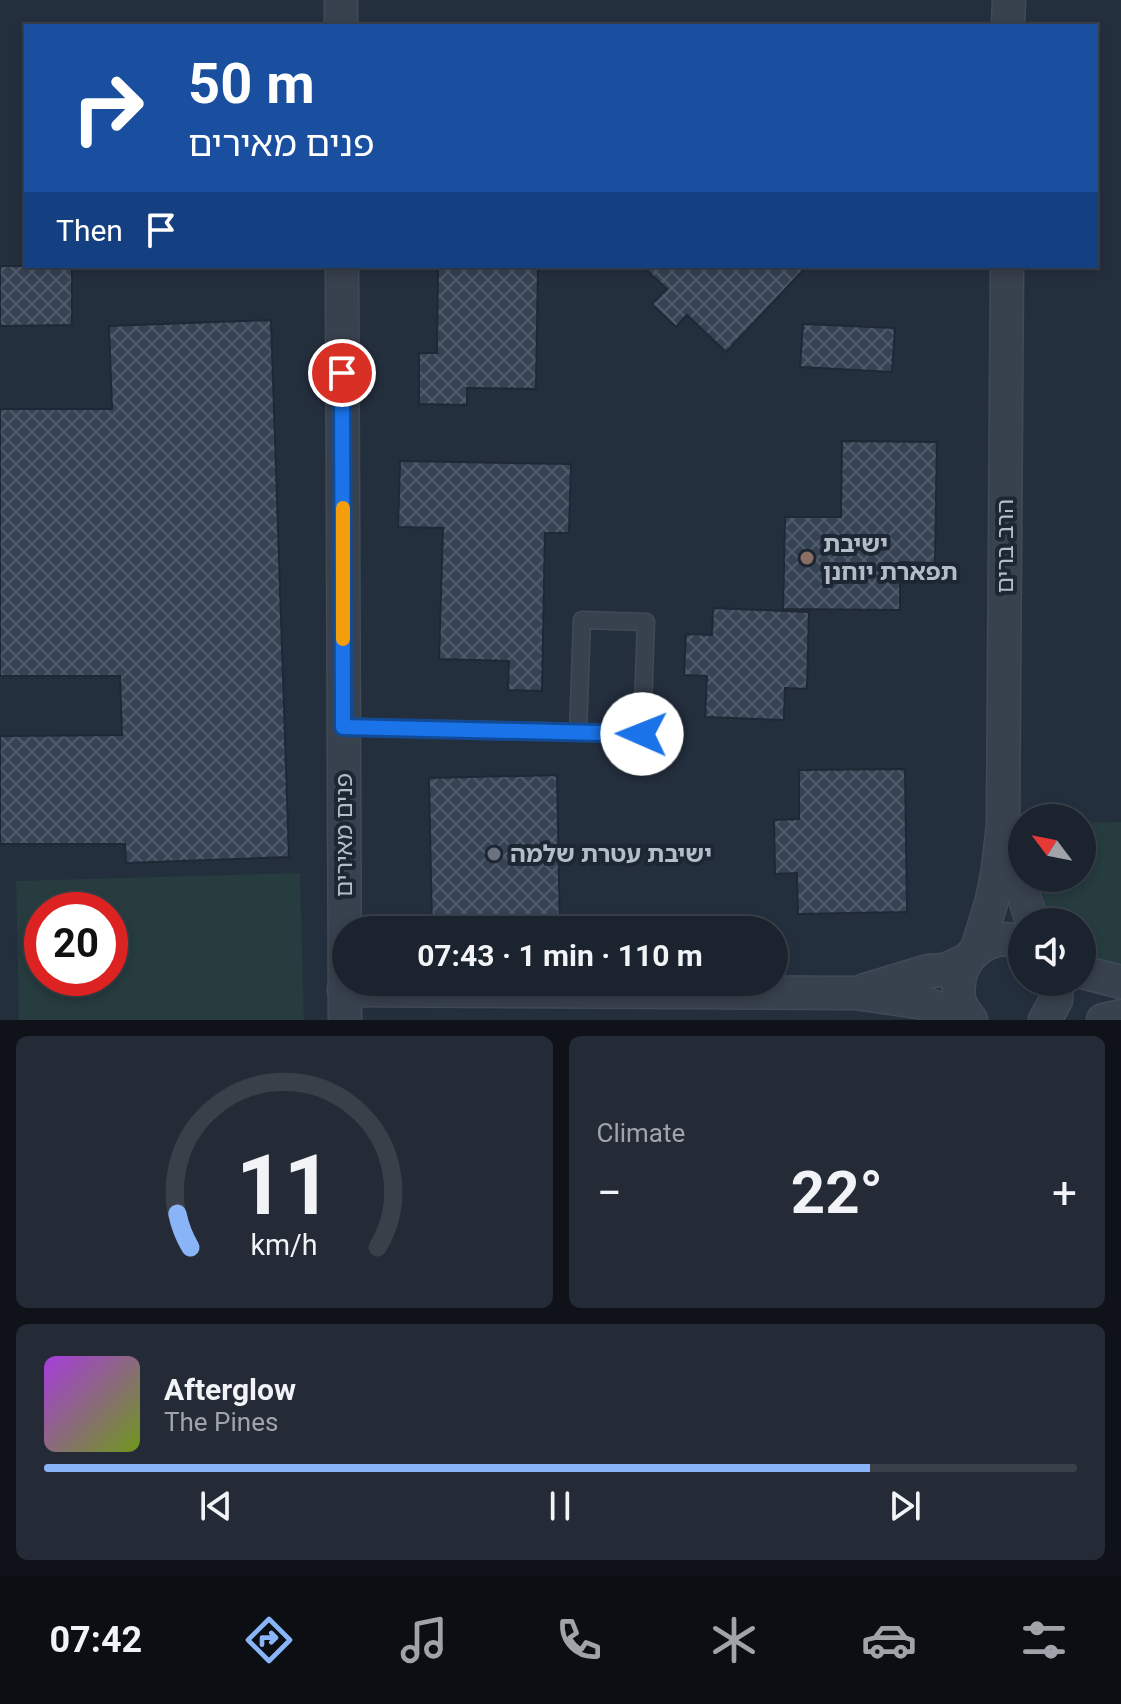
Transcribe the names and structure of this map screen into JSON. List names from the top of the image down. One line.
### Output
{"streets":{"street":["הרב ברים","פנים מאירים"]},"places":["ישיבת תפארת יוחנן","ישיבת עטרת שלמה"],"north":"top left","page":{"turn":["50 m","פנים מאירים"],"then":"Then","limit":"20","trip":"07:43 · 1 min · 110 m","tile":"Climate","heat":["−","22°","+"],"song":["Afterglow","The Pines"],"tabs":"07:42","gauge":["11","km/h"]}}
